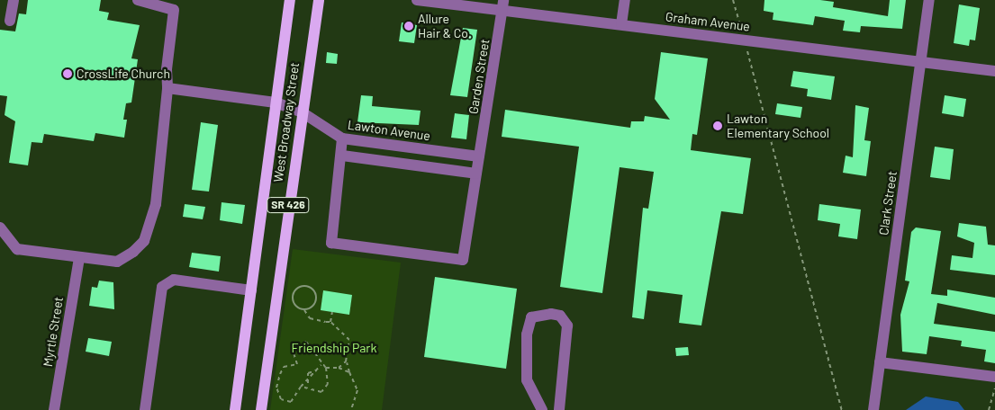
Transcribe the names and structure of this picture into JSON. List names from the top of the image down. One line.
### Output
{"streets":{"main road":["West Broadway Street","SR 426"],"street":["Graham Avenue","Garden Street","Lawton Avenue","Clark Street","Myrtle Street"]},"crossings":[["Graham Avenue","Garden Street"],["Graham Avenue","Clark Street"],["Garden Street","Lawton Avenue"],["West Broadway Street","Lawton Avenue"]],"parks":["Friendship Park"],"places":["Allure Hair & Co.","CrossLife Church","Lawton Elementary School"]}
